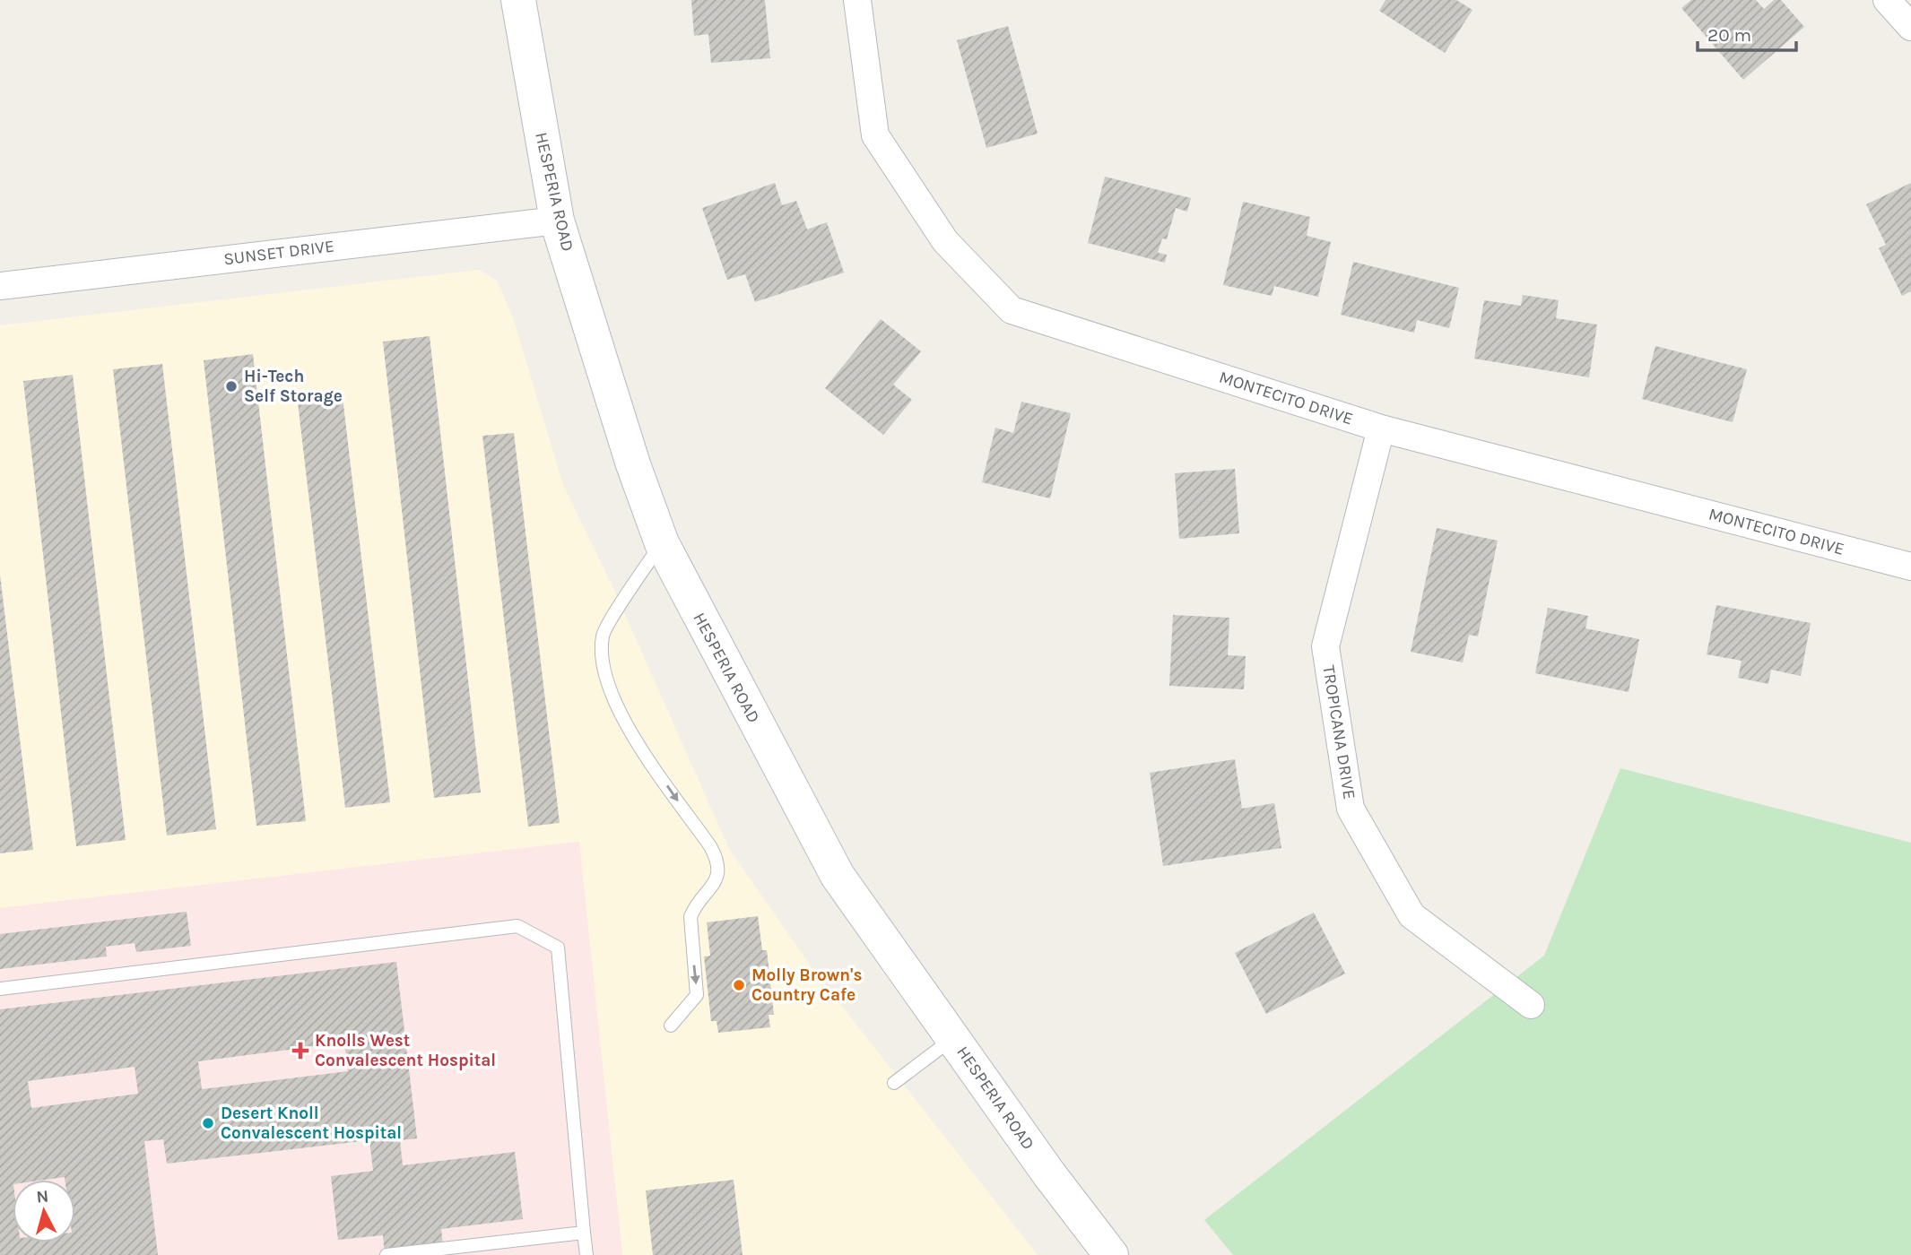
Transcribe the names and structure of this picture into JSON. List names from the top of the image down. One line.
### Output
{"streets":{"main road":["HESPERIA ROAD"],"street":["SUNSET DRIVE","MONTECITO DRIVE","TROPICANA DRIVE"]},"crossings":[["HESPERIA ROAD","SUNSET DRIVE"],["MONTECITO DRIVE","TROPICANA DRIVE"]],"places":{"other":["Hi-Tech Self Storage","Molly Brown's Country Cafe","Desert Knoll Convalescent Hospital"],"health":["Knolls West Convalescent Hospital"]},"scale_bar":"20 m","north":"top"}
